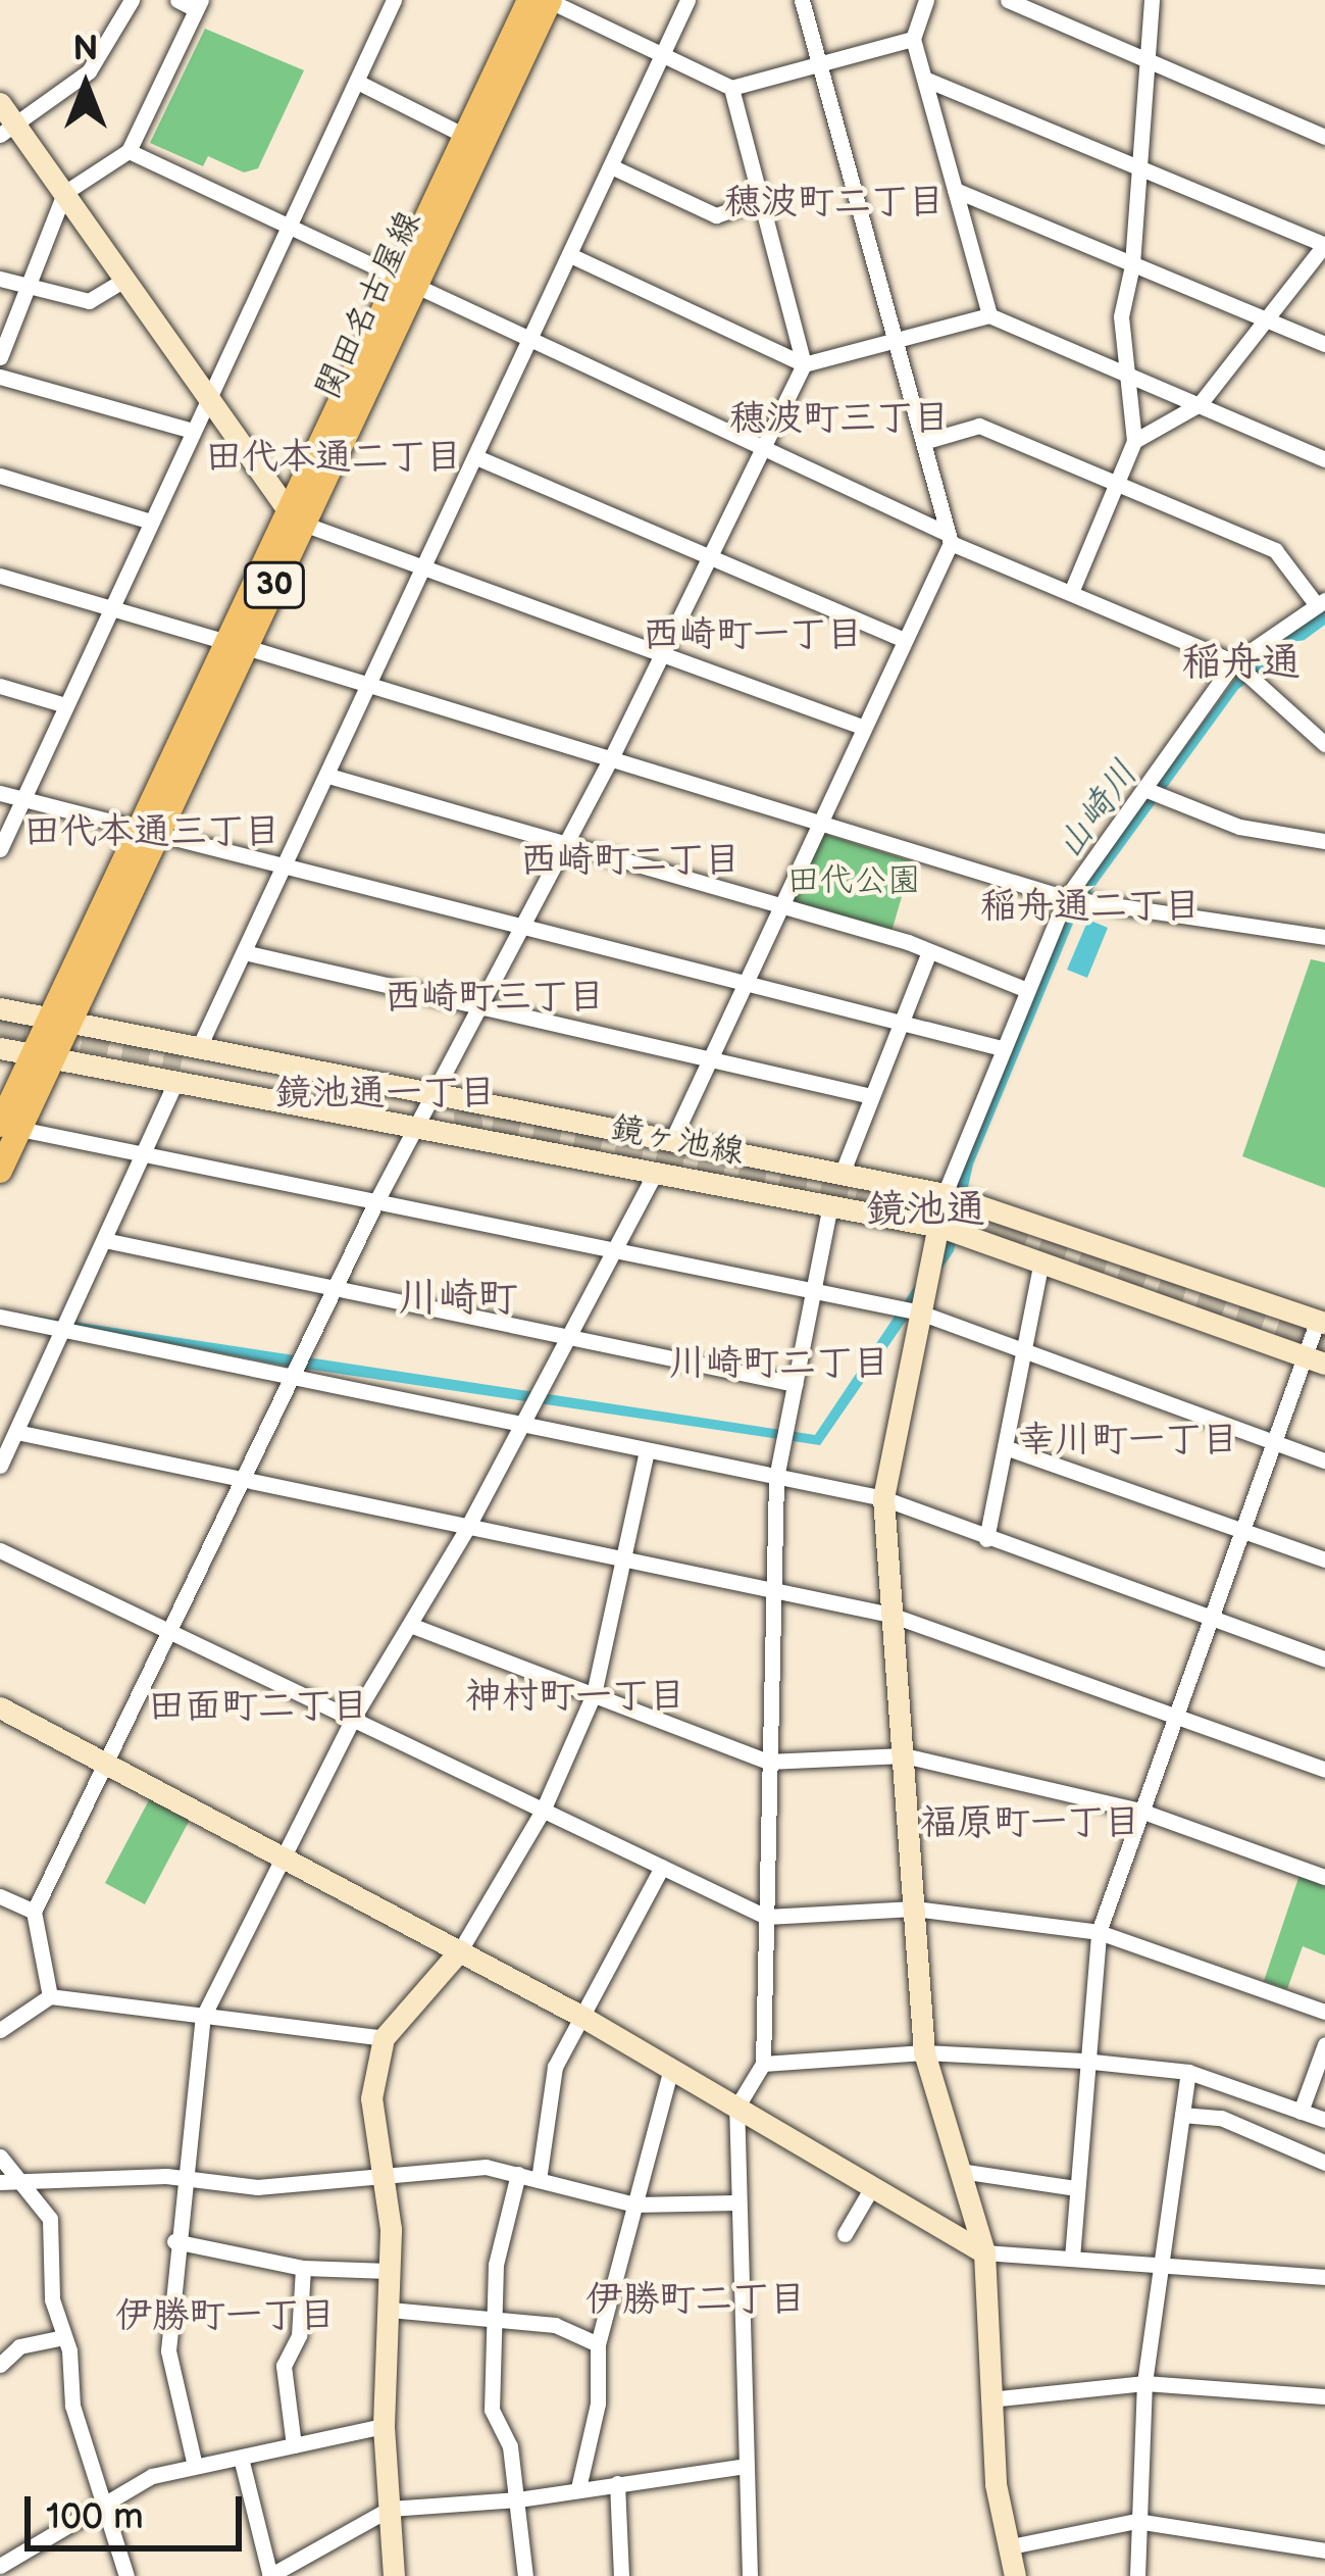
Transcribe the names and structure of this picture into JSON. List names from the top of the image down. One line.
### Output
{"streets":{"main road":["関田名古屋線","30"],"street":["鏡ヶ池線"]},"crossings":[["関田名古屋線","鏡ヶ池線"]],"districts":["穂波町二丁目","穂波町三丁目","田代本通二丁目","西崎町一丁目","稲舟通","田代本通三丁目","西崎町二丁目","稲舟通二丁目","西崎町三丁目","鏡池通一丁目","鏡池通","川崎町","川崎町二丁目","幸川町一丁目","神村町一丁目","田面町二丁目","福原町一丁目","伊勝町二丁目","伊勝町一丁目"],"water":["山崎川"],"parks":["田代公園"],"scale_bar":"100 m","north":"top"}
